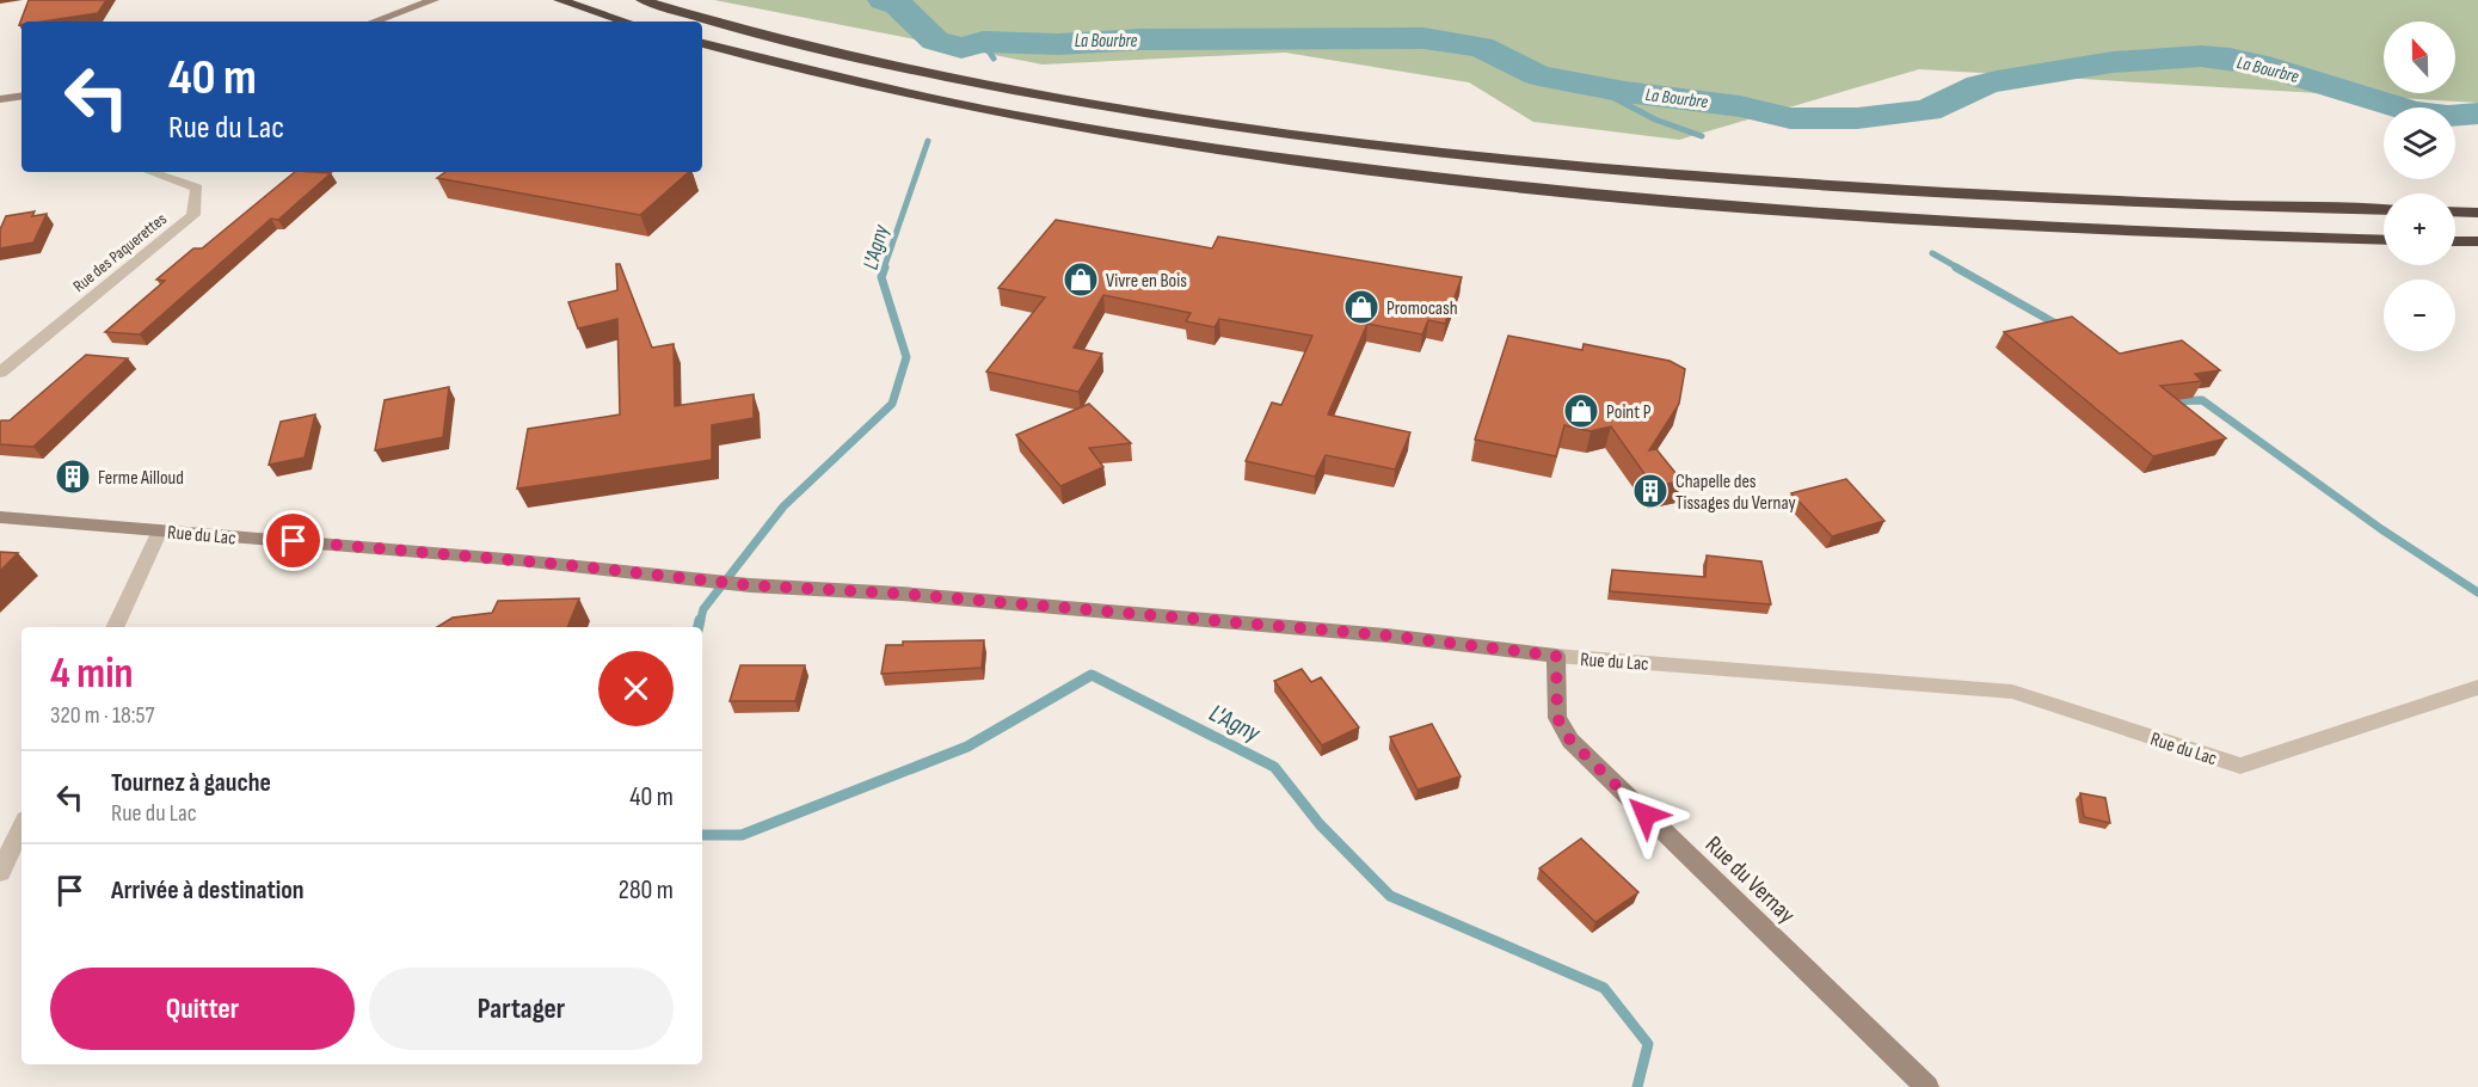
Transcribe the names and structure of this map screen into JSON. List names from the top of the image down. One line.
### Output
{"streets":{"street":["Rue des Paquerettes","Rue du Lac","Rue du Vernay"]},"crossings":[["Rue du Lac","Rue du Vernay"]],"water":["La Bourbre","L'Agny"],"places":{"shop":["Vivre en Bois","Promocash","Point P"],"building":["Ferme Ailloud","Chapelle des Tissages du Vernay"]},"north":"top","page":{"map_buttons":["+","−"],"turn":["40 m","Rue du Lac"],"heading":["4 min","320 m · 18:57"],"list":[{"name":"Tournez à gauche","note":"Rue du Lac","value":"40 m"},{"name":"Arrivée à destination","value":"280 m"}],"buttons":["Quitter","Partager"]}}
